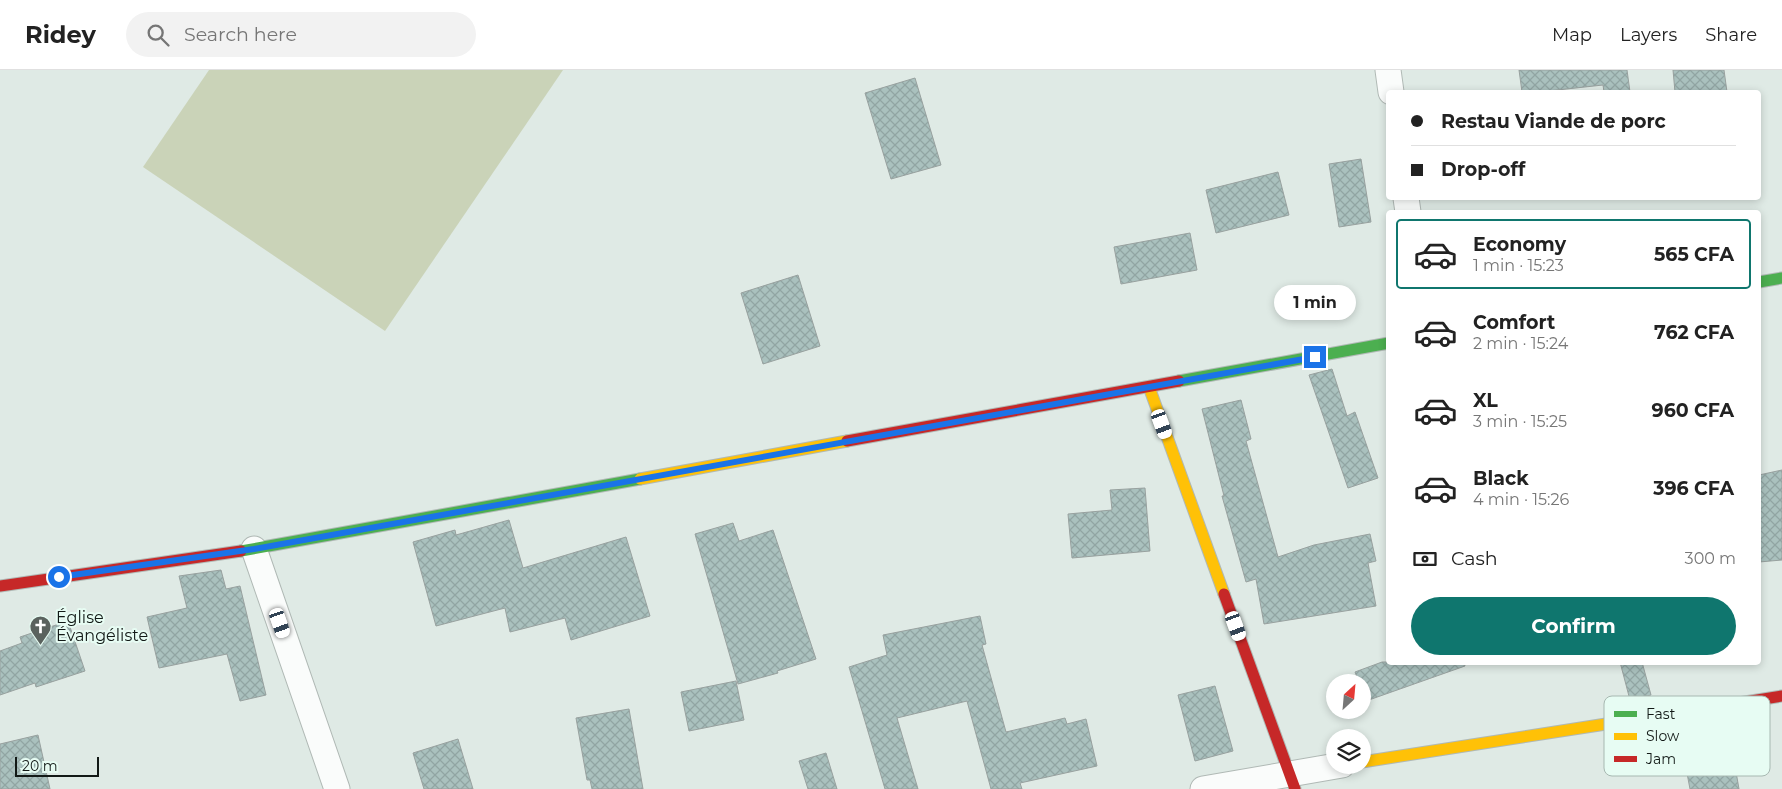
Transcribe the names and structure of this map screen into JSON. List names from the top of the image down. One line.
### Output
{"places":{"church":["Église Évangéliste"]},"legend":["Fast","Slow","Jam"],"scale_bar":"20 m","north":"top right","page":{"header":"Ridey","search":"Search here","nav":["Map","Layers","Share"],"banner":["Restau Viande de porc","Drop-off"],"list":[{"name":"Economy","note":"1 min · 15:23","value":"565 CFA"},{"name":"Comfort","note":"2 min · 15:24","value":"762 CFA"},{"name":"XL","note":"3 min · 15:25","value":"960 CFA"},{"name":"Black","note":"4 min · 15:26","value":"396 CFA"}],"bubble":"1 min","pay":["Cash","300 m"],"buttons":"Confirm","scale":"20 m"}}
